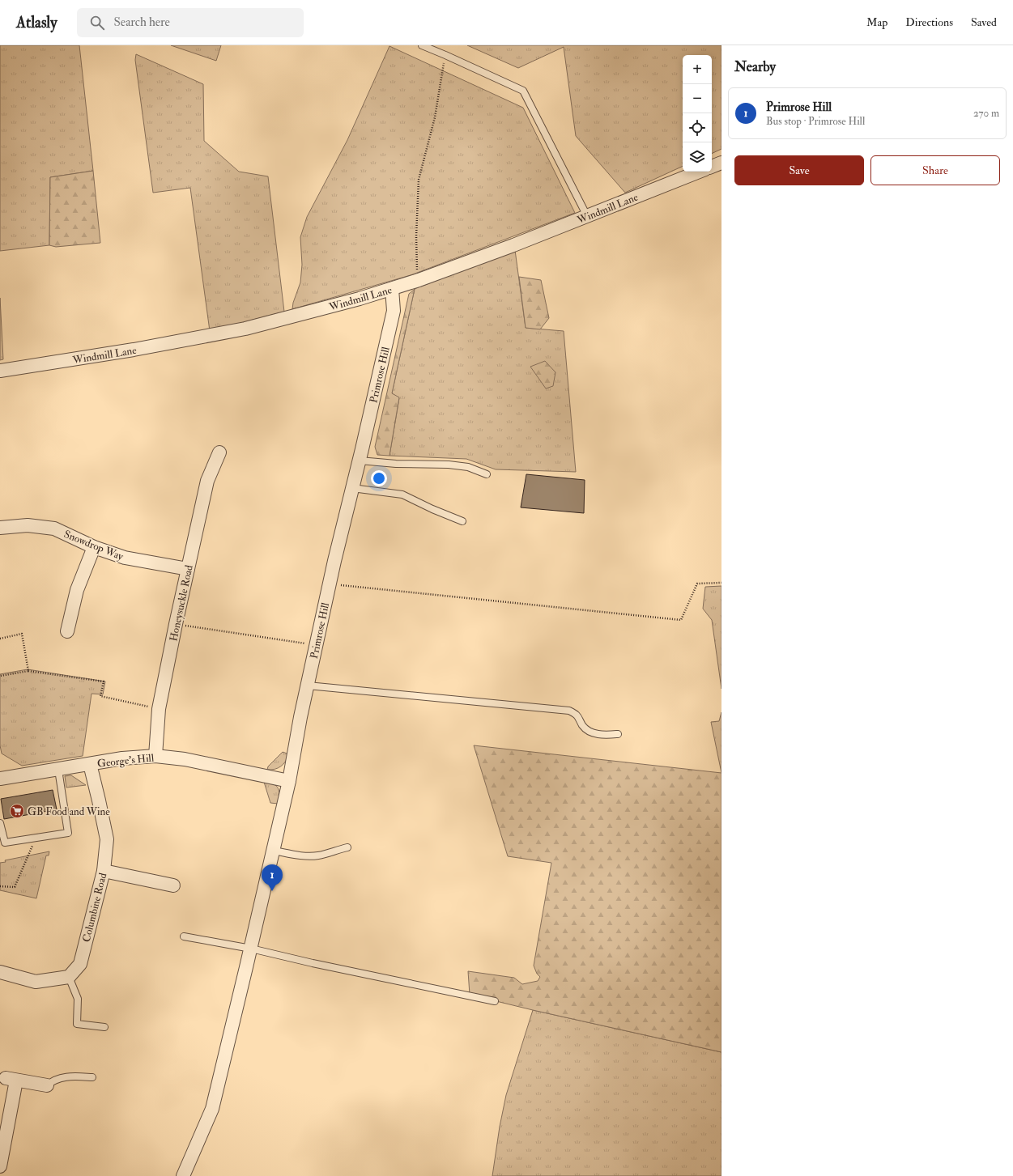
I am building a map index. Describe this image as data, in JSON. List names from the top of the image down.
{
  "streets": {
    "street": [
      "Windmill Lane",
      "Primrose Hill",
      "Snowdrop Way",
      "Honeysuckle Road",
      "George's Hill",
      "Columbine Road"
    ]
  },
  "crossings": [
    ["Windmill Lane", "Primrose Hill"],
    ["Primrose Hill", "George's Hill"],
    ["Snowdrop Way", "Honeysuckle Road"],
    ["Honeysuckle Road", "George's Hill"],
    ["George's Hill", "Columbine Road"]
  ],
  "places": {
    "supermarket": ["GB Food and Wine"]
  },
  "page": {
    "header": "Atlasly",
    "search": "Search here",
    "nav": ["Map", "Directions", "Saved"],
    "heading": "Nearby",
    "map_buttons": ["+", "−"],
    "list": [
      {
        "mark": "1",
        "name": "Primrose Hill",
        "note": "Bus stop · Primrose Hill",
        "value": "270 m"
      }
    ],
    "buttons": ["Save", "Share"],
    "pins": "1"
  }
}
